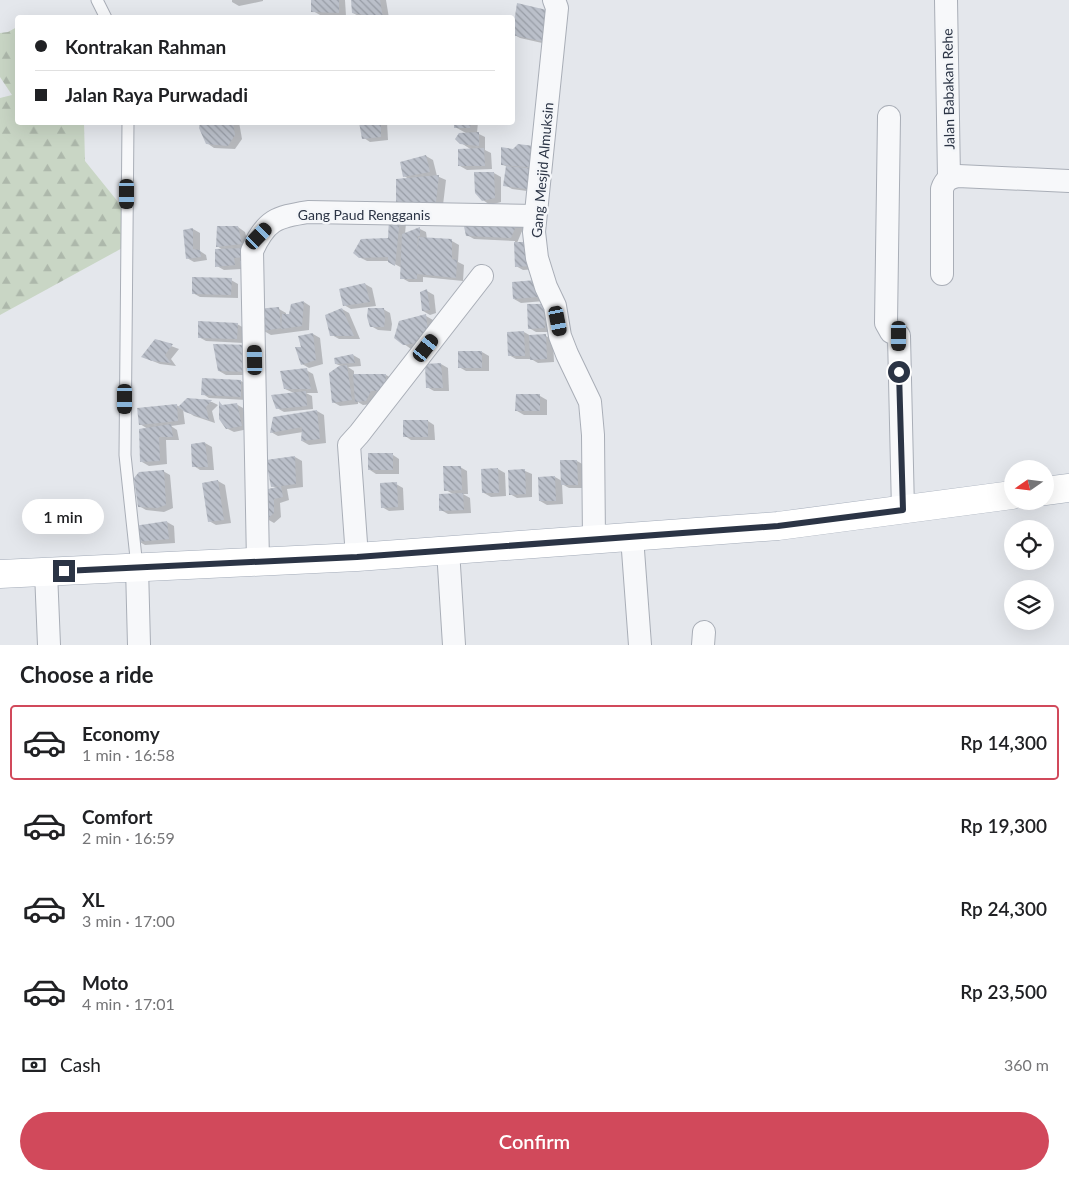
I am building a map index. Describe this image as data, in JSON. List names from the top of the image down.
{
  "streets": {
    "street": ["Jalan Babakan Rehe", "Gang Mesjid Almuksin", "Gang Paud Rengganis"]
  },
  "crossings": [
    ["Gang Mesjid Almuksin", "Gang Paud Rengganis"]
  ],
  "north": "left",
  "page": {
    "banner": ["Kontrakan Rahman", "Jalan Raya Purwadadi"],
    "bubble": "1 min",
    "heading": "Choose a ride",
    "list": [
      {
        "name": "Economy",
        "note": "1 min · 16:58",
        "value": "Rp 14,300"
      },
      {
        "name": "Comfort",
        "note": "2 min · 16:59",
        "value": "Rp 19,300"
      },
      {
        "name": "XL",
        "note": "3 min · 17:00",
        "value": "Rp 24,300"
      },
      {
        "name": "Moto",
        "note": "4 min · 17:01",
        "value": "Rp 23,500"
      }
    ],
    "pay": ["Cash", "360 m"],
    "buttons": "Confirm"
  }
}
